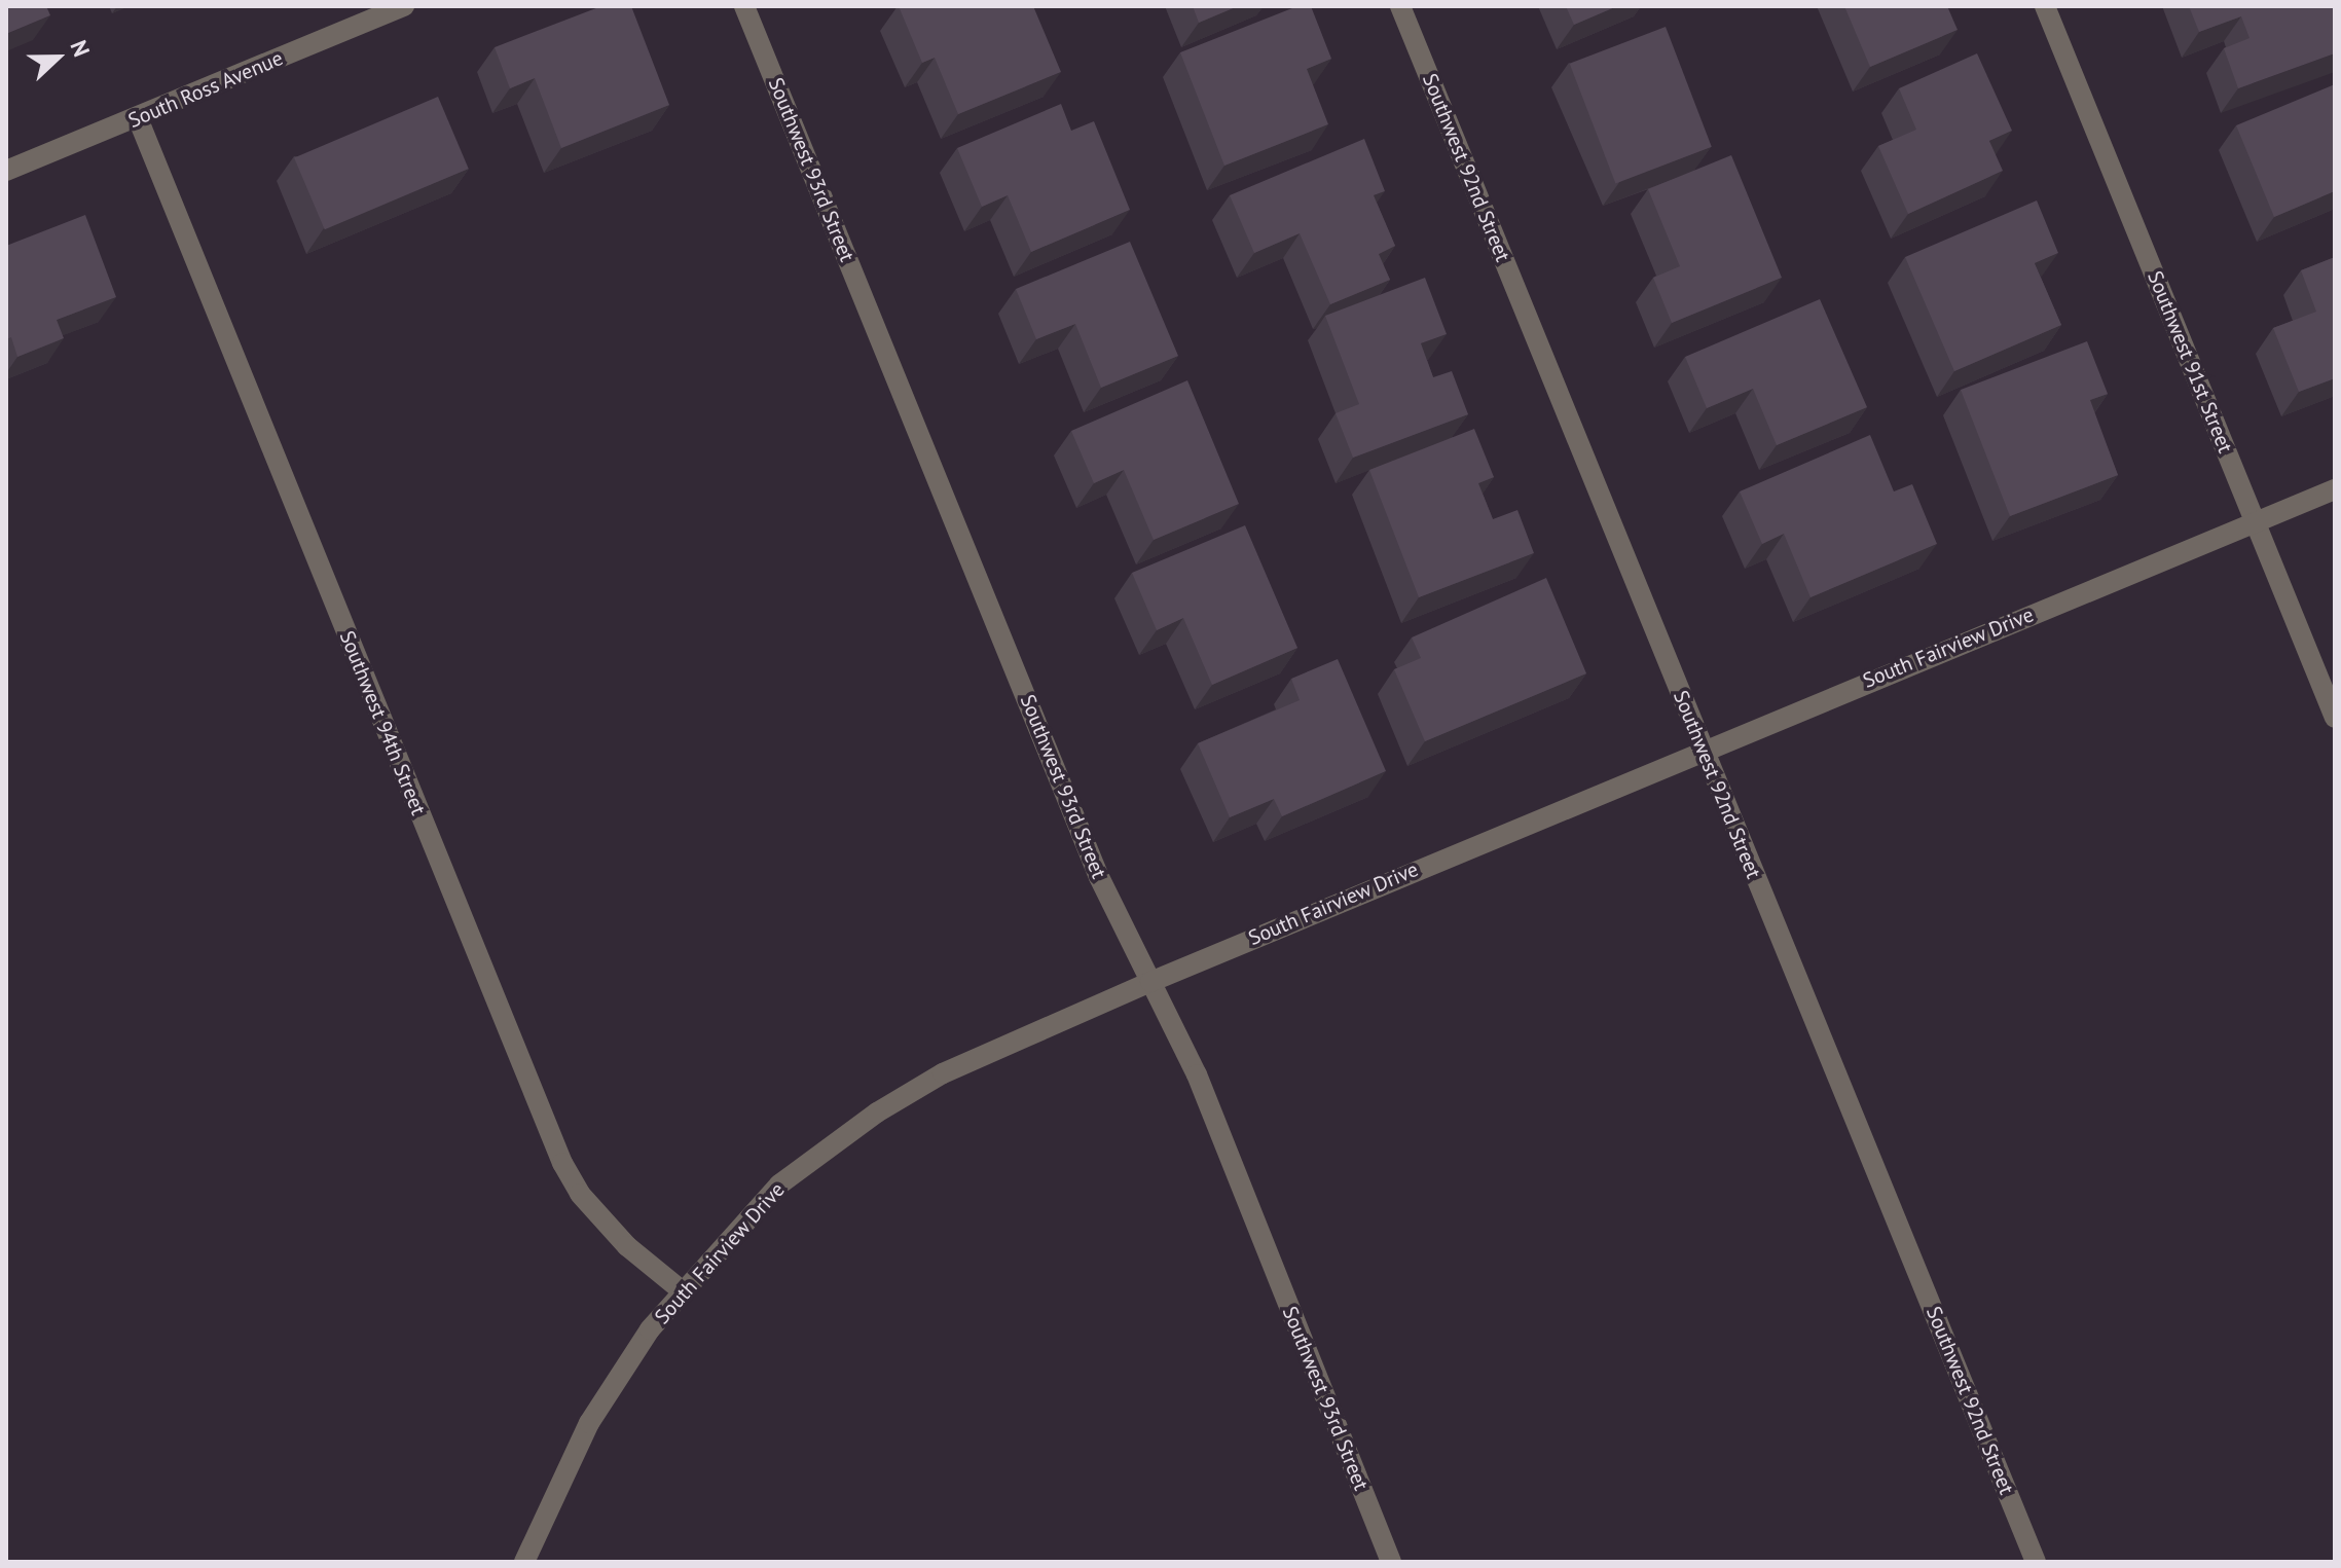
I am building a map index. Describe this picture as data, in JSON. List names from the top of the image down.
{
  "streets": {
    "street": [
      "South Ross Avenue",
      "Southwest 92nd Street",
      "Southwest 93rd Street",
      "Southwest 91st Street",
      "South Fairview Drive",
      "Southwest 94th Street"
    ]
  },
  "crossings": [
    ["South Ross Avenue", "Southwest 94th Street"],
    ["Southwest 92nd Street", "South Fairview Drive"],
    ["Southwest 93rd Street", "South Fairview Drive"],
    ["Southwest 91st Street", "South Fairview Drive"],
    ["South Fairview Drive", "Southwest 94th Street"]
  ],
  "north": "right"
}
